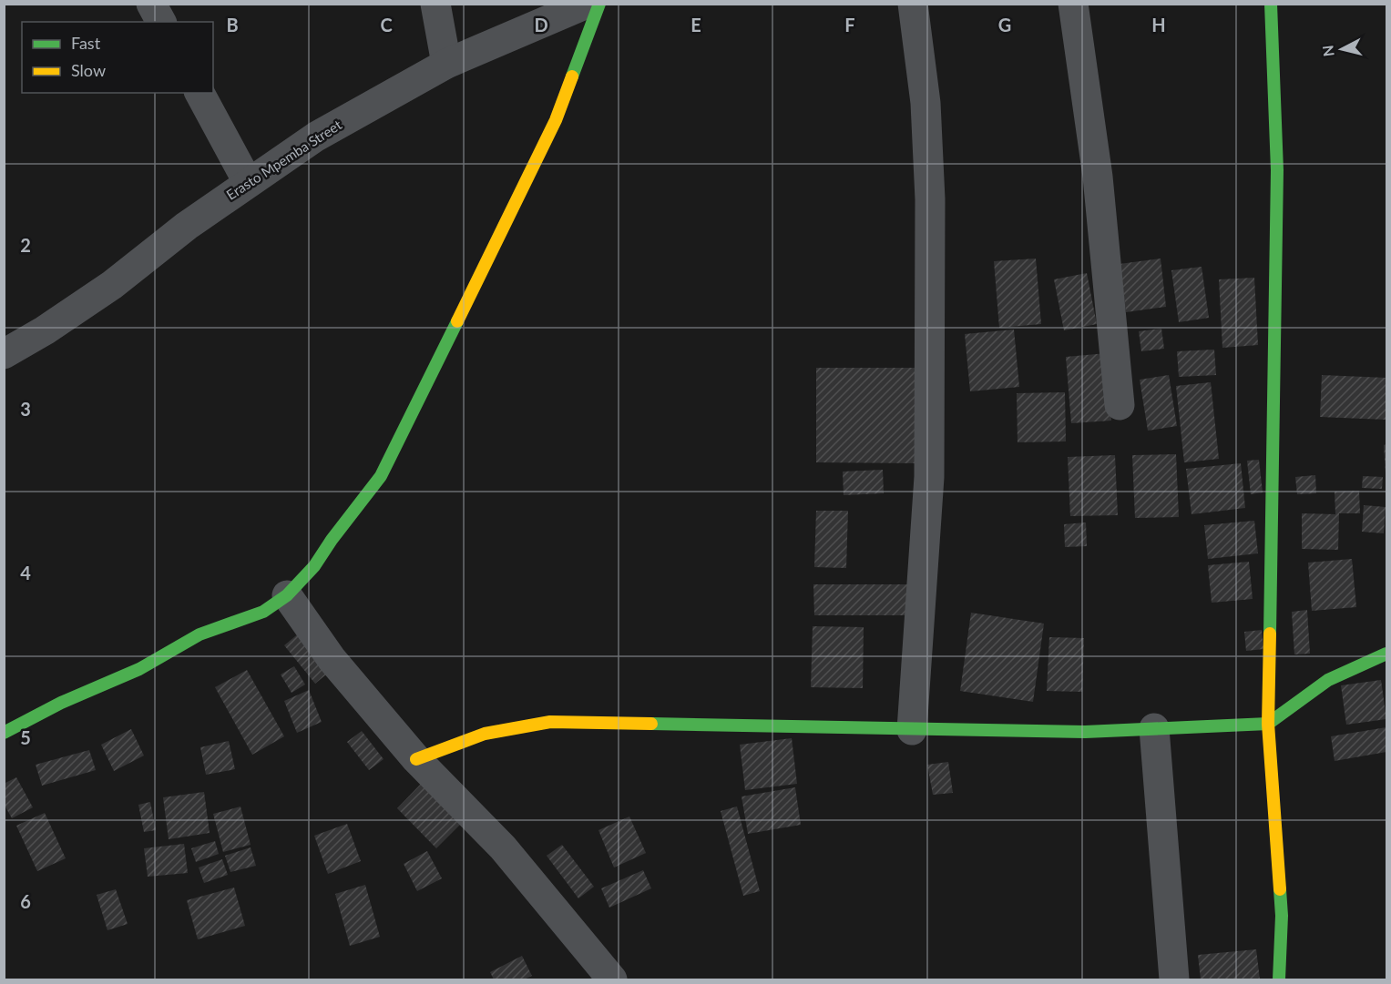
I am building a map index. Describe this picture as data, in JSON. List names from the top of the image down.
{
  "streets": {
    "street": ["Erasto Mpemba Street"]
  },
  "legend": ["Fast", "Slow"],
  "north": "left",
  "grid": {
    "columns": [
      "B",
      "C",
      "D",
      "E",
      "F",
      "G",
      "H"
    ],
    "rows": [
      "2",
      "3",
      "4",
      "5",
      "6"
    ]
  }
}
